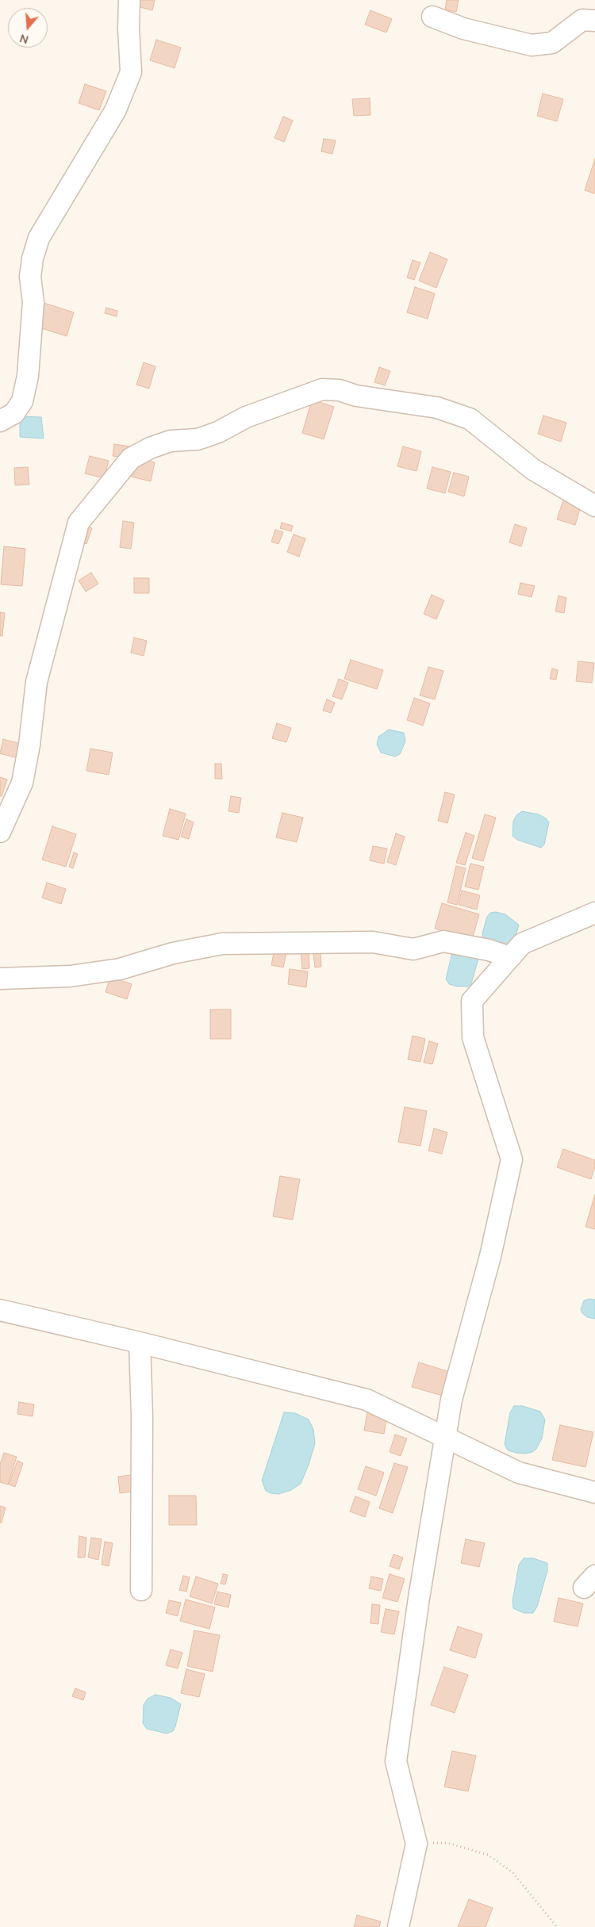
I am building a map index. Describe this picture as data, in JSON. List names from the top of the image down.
{
  "north": "bottom"
}
